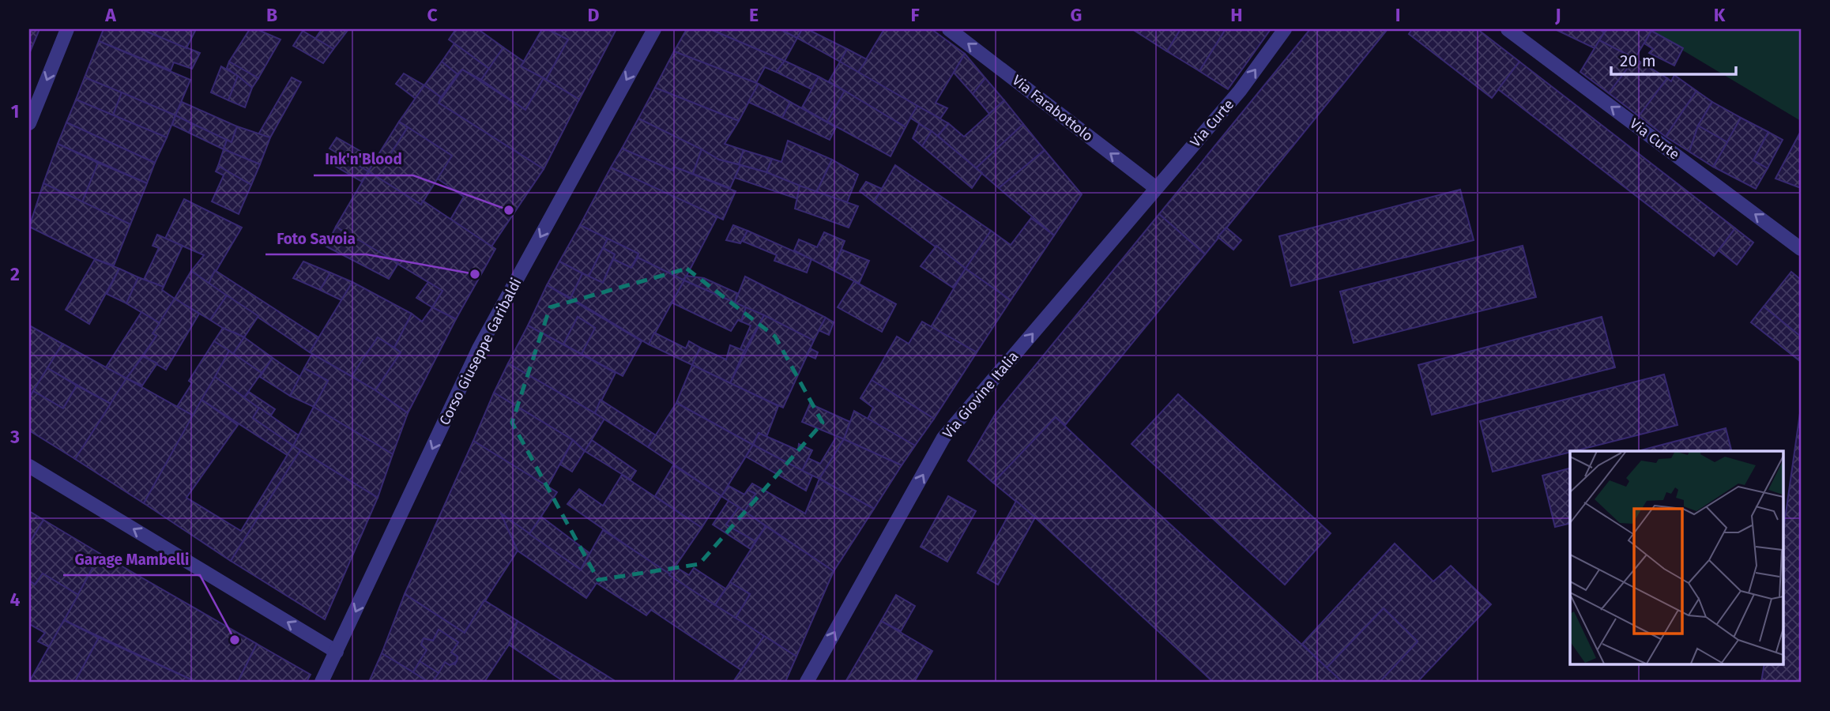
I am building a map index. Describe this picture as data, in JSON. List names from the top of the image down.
{
  "streets": {
    "street": [
      "Via Farabottolo",
      "Via Curte",
      "Corso Giuseppe Garibaldi",
      "Via Giovine Italia"
    ]
  },
  "crossings": [
    ["Via Farabottolo", "Via Curte"],
    ["Via Farabottolo", "Via Giovine Italia"],
    ["Via Curte", "Via Giovine Italia"]
  ],
  "one_way": ["Via Farabottolo", "Corso Giuseppe Garibaldi", "Via Giovine Italia"],
  "places": ["Ink'n'Blood", "Foto Savoia", "Garage Mambelli"],
  "scale_bar": "20 m",
  "grid": {
    "columns": [
      "A",
      "B",
      "C",
      "D",
      "E",
      "F",
      "G",
      "H",
      "I",
      "J",
      "K"
    ],
    "rows": [
      "1",
      "2",
      "3",
      "4"
    ]
  }
}
